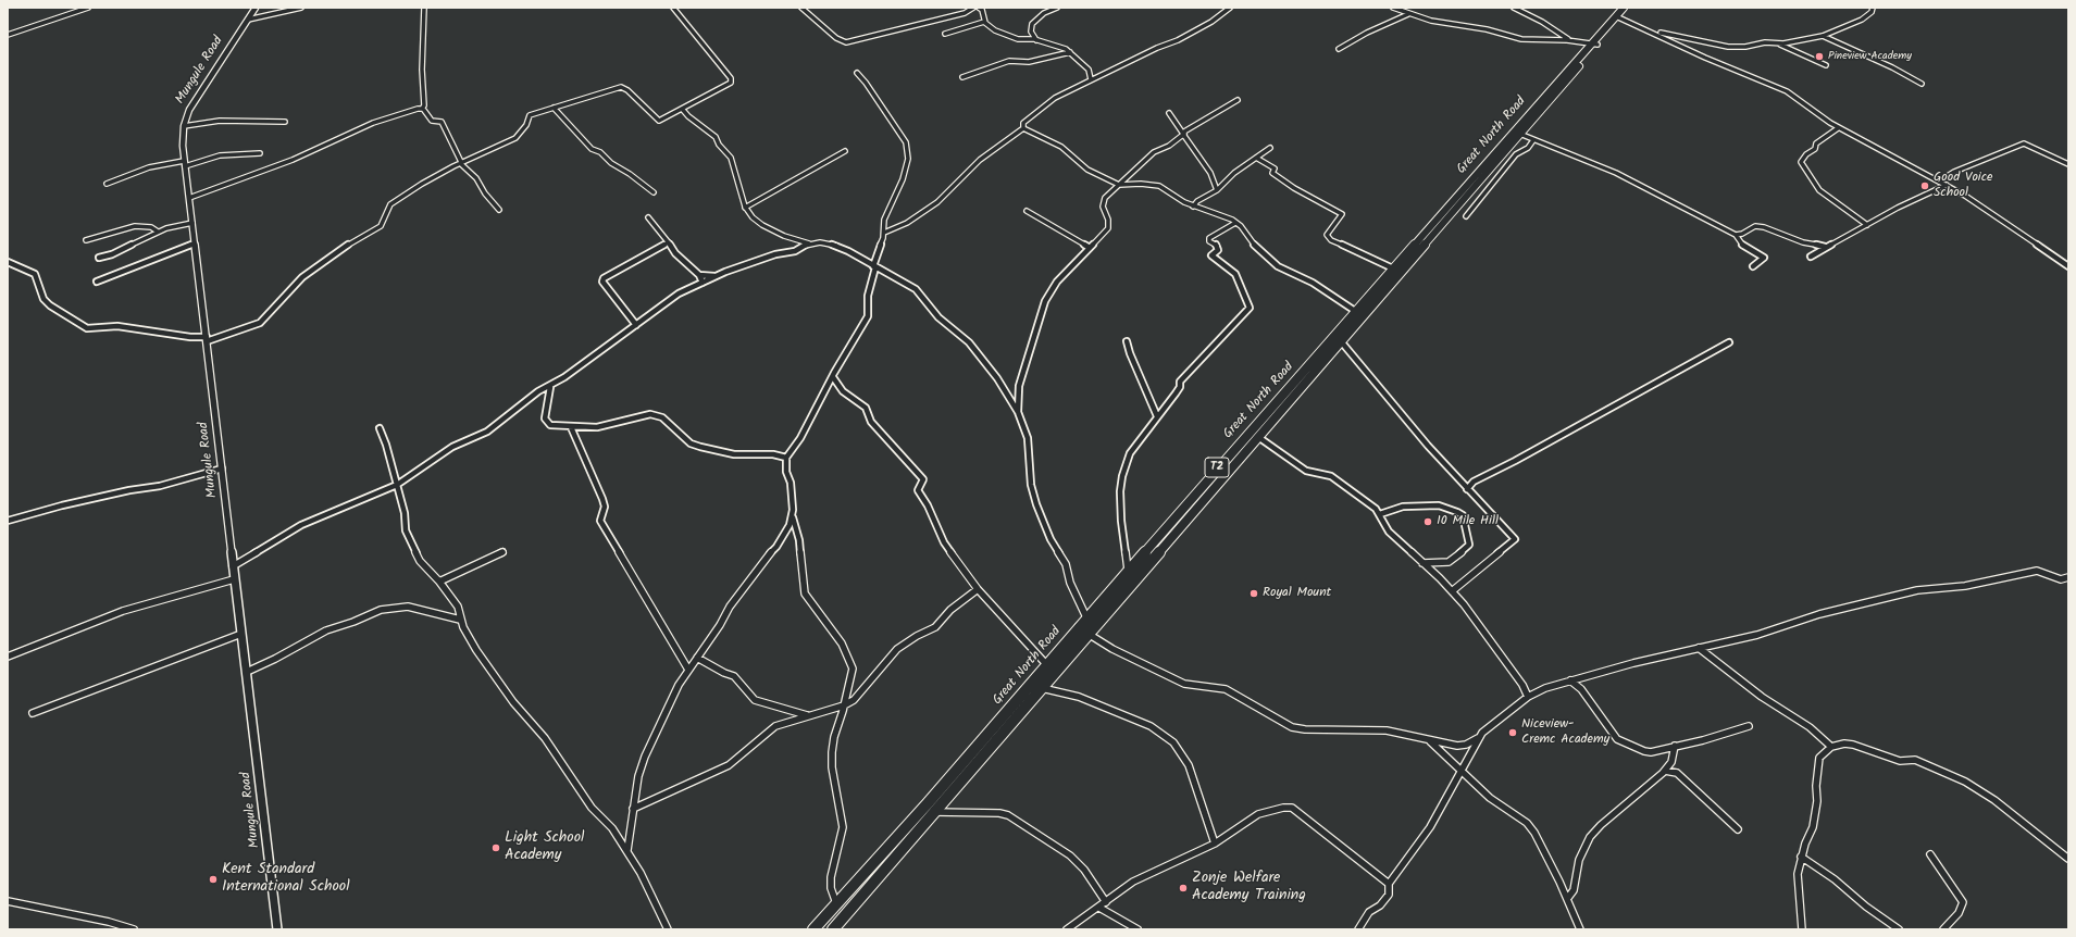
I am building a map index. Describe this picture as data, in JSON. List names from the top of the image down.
{
  "streets": {
    "highway": ["Great North Road", "T2"],
    "street": ["Mungule Road"]
  },
  "places": [
    "Pineview Academy",
    "Good Voice School",
    "10 Mile Hill",
    "Royal Mount",
    "Niceview- Cremc Academy",
    "Light School Academy",
    "Kent Standard International School",
    "Zonje Welfare Academy Training"
  ]
}
